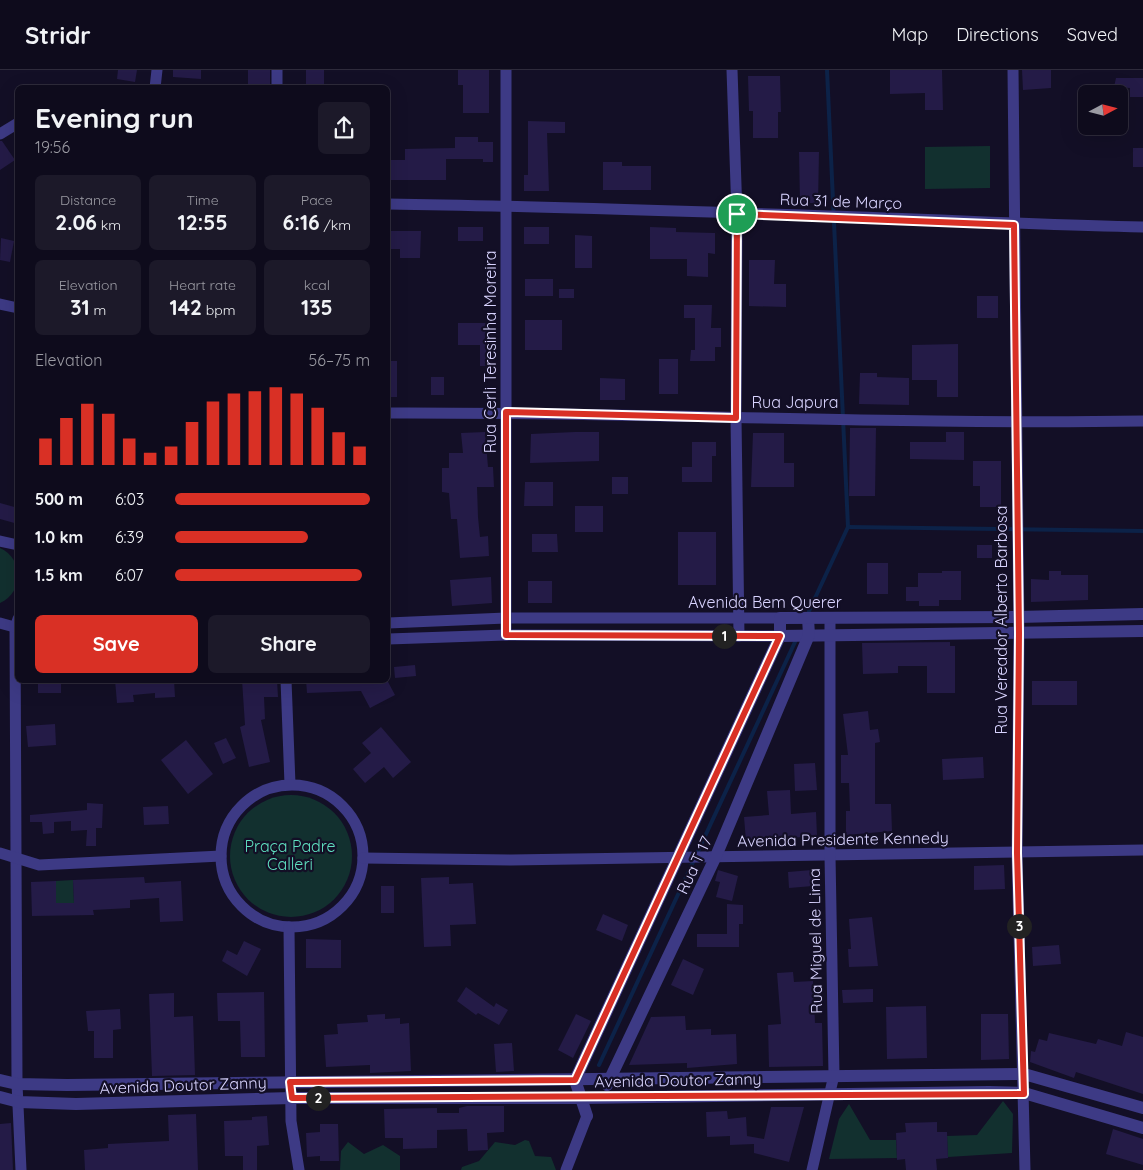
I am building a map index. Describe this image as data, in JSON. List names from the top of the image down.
{
  "streets": {
    "street": [
      "Rua 31 de Março",
      "Rua Cerli Teresinha Moreira",
      "Rua Japura",
      "Avenida Bem Querer",
      "Rua Vereador Alberto Barbosa",
      "Avenida Presidente Kennedy",
      "Rua T 17",
      "Rua Miguel de Lima",
      "Avenida Doutor Zanny"
    ]
  },
  "crossings": [
    ["Rua 31 de Março", "Rua Cerli Teresinha Moreira"],
    ["Rua 31 de Março", "Rua Vereador Alberto Barbosa"],
    ["Rua Cerli Teresinha Moreira", "Rua Japura"],
    ["Rua Cerli Teresinha Moreira", "Avenida Bem Querer"],
    ["Rua Japura", "Rua Vereador Alberto Barbosa"],
    ["Avenida Bem Querer", "Rua Vereador Alberto Barbosa"],
    ["Avenida Bem Querer", "Rua T 17"],
    ["Avenida Bem Querer", "Rua Miguel de Lima"],
    ["Rua Vereador Alberto Barbosa", "Avenida Presidente Kennedy"],
    ["Rua Vereador Alberto Barbosa", "Avenida Doutor Zanny"],
    ["Avenida Presidente Kennedy", "Rua T 17"],
    ["Avenida Presidente Kennedy", "Rua Miguel de Lima"],
    ["Rua T 17", "Avenida Doutor Zanny"],
    ["Rua Miguel de Lima", "Avenida Doutor Zanny"]
  ],
  "parks": ["Praça Padre Calleri"],
  "north": "right",
  "page": {
    "header": "Stridr",
    "nav": ["Map", "Directions", "Saved"],
    "heading": ["Evening run", "19:56"],
    "stats": [
      ["Distance", "2.06 km"],
      ["Time", "12:55"],
      ["Pace", "6:16 /km"],
      ["Elevation", "31 m"],
      ["Heart rate", "142 bpm"],
      ["kcal", "135"]
    ],
    "chart": ["Elevation", "56–75 m"],
    "list": [
      {
        "name": "500 m",
        "note": "6:03"
      },
      {
        "name": "1.0 km",
        "note": "6:39"
      },
      {
        "name": "1.5 km",
        "note": "6:07"
      }
    ],
    "buttons": ["Save", "Share"],
    "pins": ["1", "3", "2"]
  }
}
